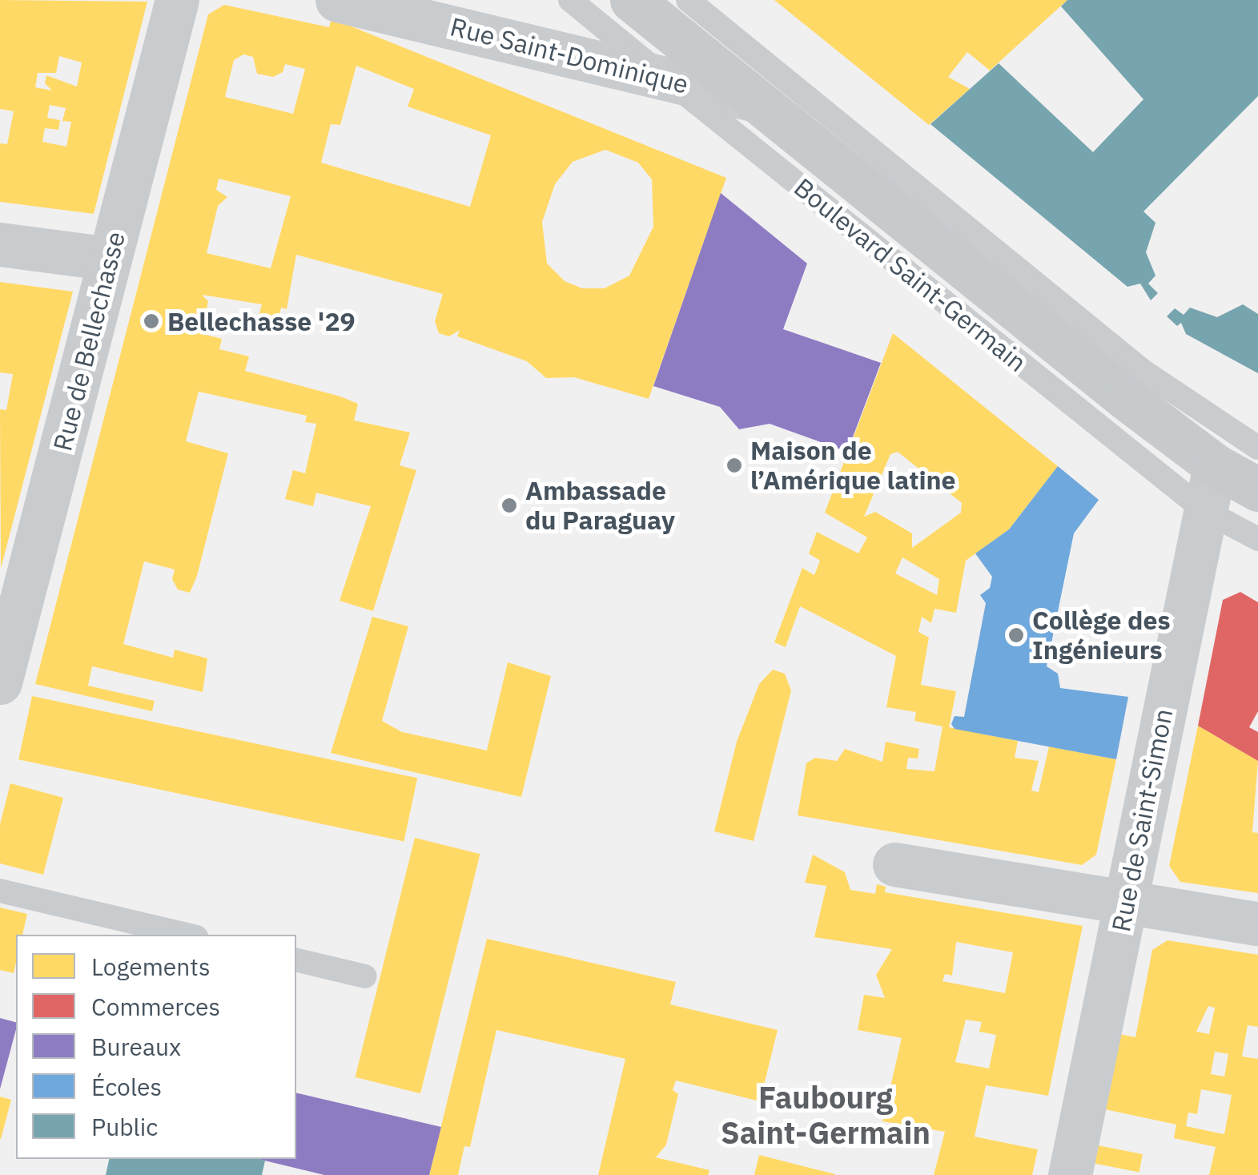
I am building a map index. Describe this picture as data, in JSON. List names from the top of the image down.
{
  "streets": {
    "main road": ["Boulevard Saint-Germain"],
    "street": ["Rue Saint-Dominique", "Rue de Bellechasse", "Rue de Saint-Simon"]
  },
  "crossings": [
    ["Rue Saint-Dominique", "Boulevard Saint-Germain"],
    ["Boulevard Saint-Germain", "Rue de Saint-Simon"]
  ],
  "districts": ["Faubourg Saint-Germain"],
  "places": [
    "Bellechasse '29",
    "Maison de l’Amérique latine",
    "Ambassade du Paraguay",
    "Collège des Ingénieurs"
  ],
  "legend": [
    "Logements",
    "Commerces",
    "Bureaux",
    "Écoles",
    "Public"
  ]
}
